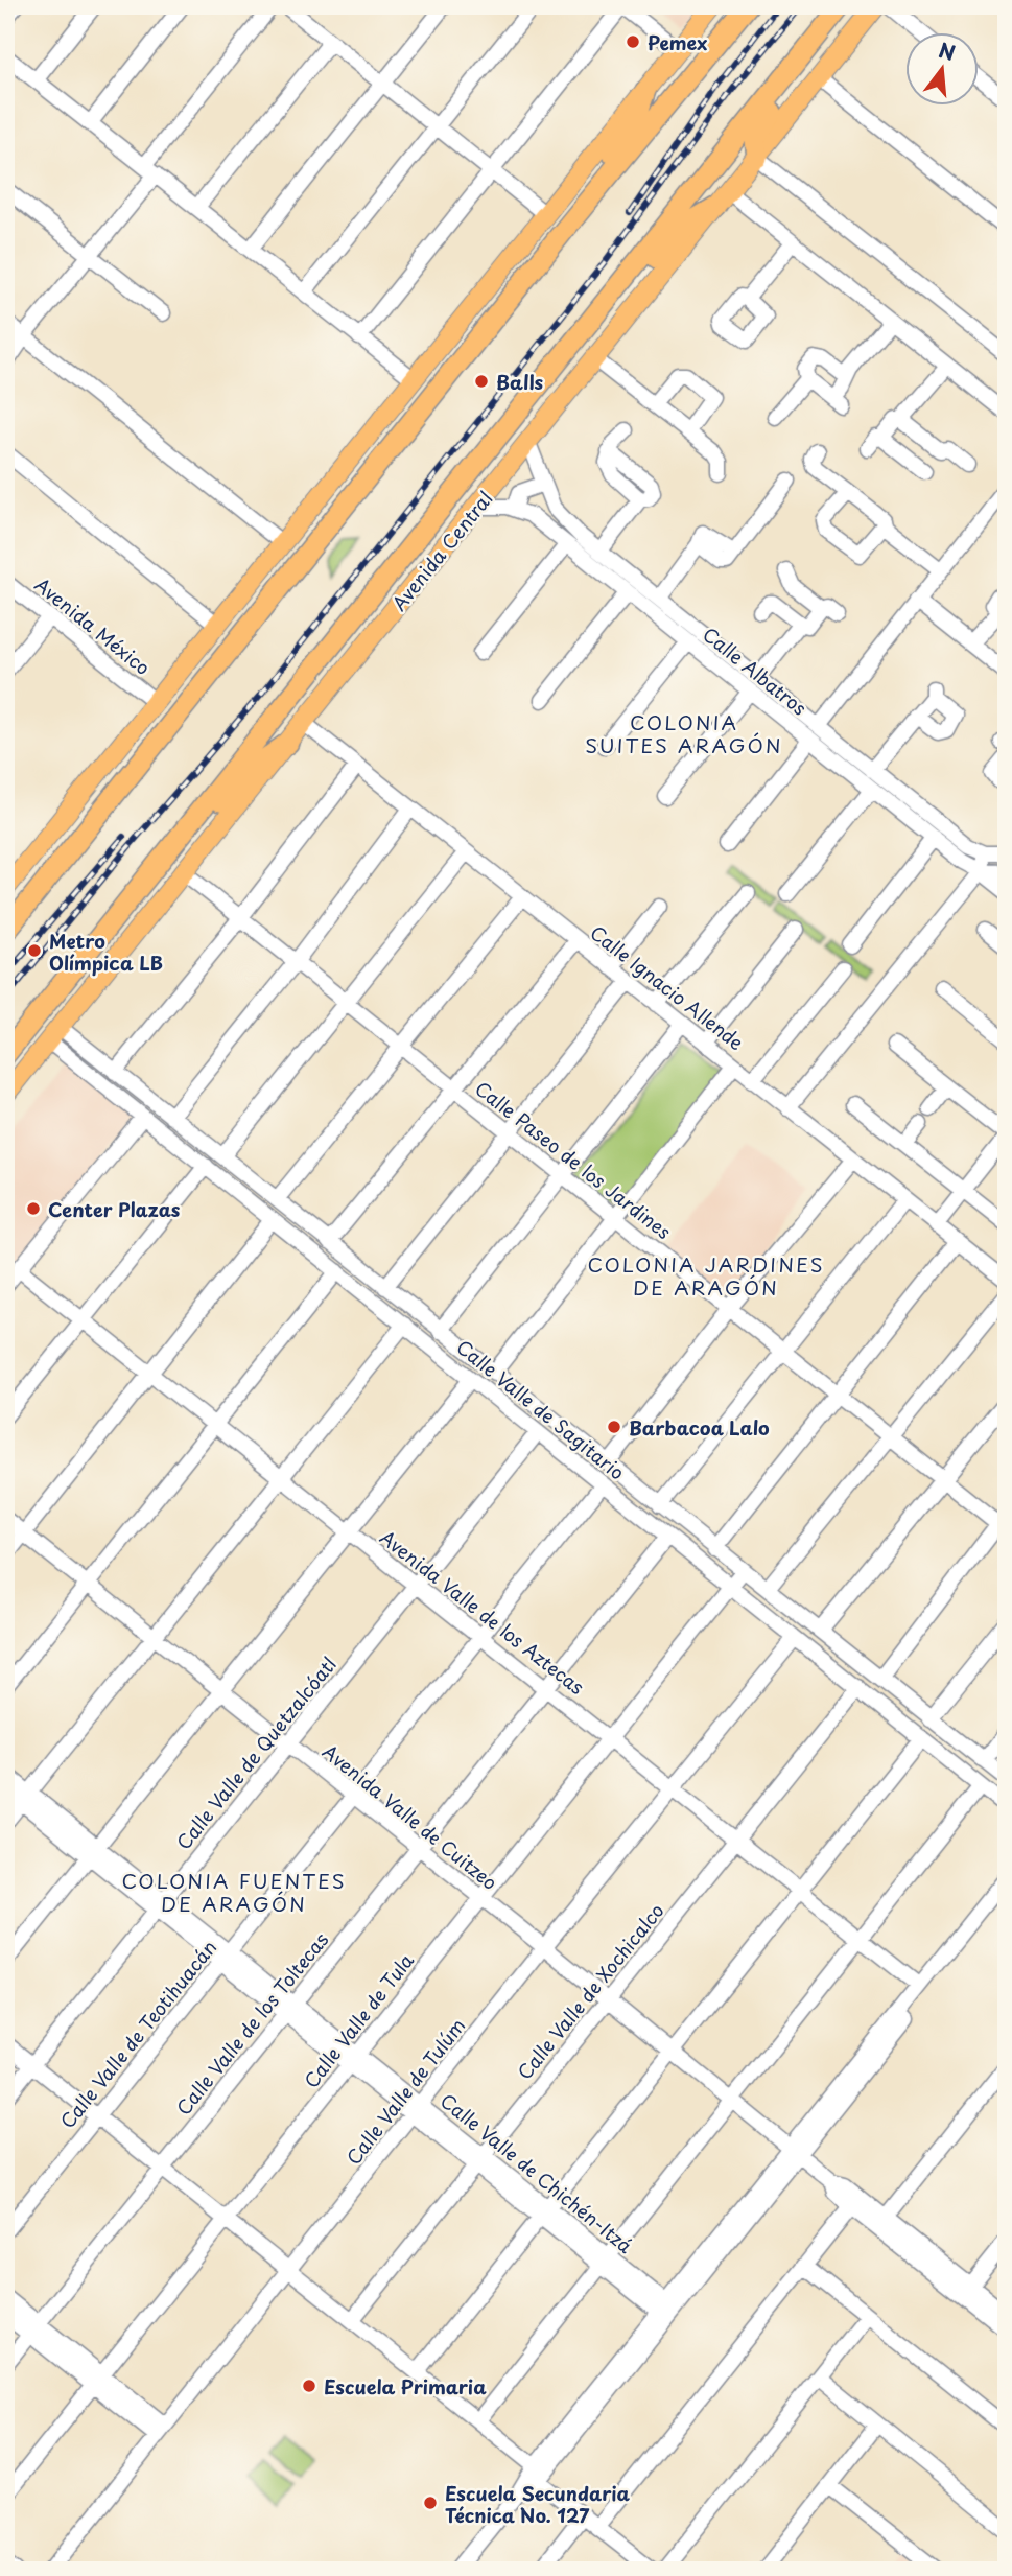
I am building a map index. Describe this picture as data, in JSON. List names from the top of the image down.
{
  "streets": {
    "highway": ["Avenida Central"],
    "street": [
      "Avenida México",
      "Calle Albatros",
      "Calle Ignacio Allende",
      "Calle Paseo de los Jardines",
      "Calle Valle de Sagitario",
      "Avenida Valle de los Aztecas",
      "Calle Valle de Quetzalcóatl",
      "Avenida Valle de Cuitzeo",
      "Calle Valle de Xochicalco",
      "Calle Valle de Tula",
      "Calle Valle de los Toltecas",
      "Calle Valle de Teotihuacán",
      "Calle Valle de Tulúm",
      "Calle Valle de Chichén-Itzá"
    ]
  },
  "crossings": [
    ["Avenida Central", "Calle Albatros"],
    ["Avenida Central", "Calle Ignacio Allende"],
    ["Avenida Central", "Calle Paseo de los Jardines"],
    ["Avenida Central", "Calle Valle de Sagitario"],
    ["Calle Valle de Sagitario", "Calle Valle de Quetzalcóatl"],
    ["Calle Valle de Sagitario", "Calle Valle de Xochicalco"],
    ["Calle Valle de Sagitario", "Calle Valle de Tula"],
    ["Calle Valle de Sagitario", "Calle Valle de los Toltecas"],
    ["Calle Valle de Sagitario", "Calle Valle de Teotihuacán"],
    ["Calle Valle de Sagitario", "Calle Valle de Tulúm"],
    ["Avenida Valle de los Aztecas", "Calle Valle de Quetzalcóatl"],
    ["Avenida Valle de los Aztecas", "Calle Valle de Xochicalco"],
    ["Avenida Valle de los Aztecas", "Calle Valle de Tula"],
    ["Avenida Valle de los Aztecas", "Calle Valle de los Toltecas"],
    ["Avenida Valle de los Aztecas", "Calle Valle de Teotihuacán"],
    ["Avenida Valle de los Aztecas", "Calle Valle de Tulúm"],
    ["Calle Valle de Quetzalcóatl", "Avenida Valle de Cuitzeo"],
    ["Calle Valle de Quetzalcóatl", "Calle Valle de Chichén-Itzá"],
    ["Avenida Valle de Cuitzeo", "Calle Valle de Xochicalco"],
    ["Avenida Valle de Cuitzeo", "Calle Valle de Tula"],
    ["Avenida Valle de Cuitzeo", "Calle Valle de los Toltecas"],
    ["Avenida Valle de Cuitzeo", "Calle Valle de Teotihuacán"],
    ["Avenida Valle de Cuitzeo", "Calle Valle de Tulúm"],
    ["Calle Valle de Xochicalco", "Calle Valle de Chichén-Itzá"],
    ["Calle Valle de Tula", "Calle Valle de Chichén-Itzá"],
    ["Calle Valle de los Toltecas", "Calle Valle de Chichén-Itzá"],
    ["Calle Valle de Teotihuacán", "Calle Valle de Chichén-Itzá"],
    ["Calle Valle de Tulúm", "Calle Valle de Chichén-Itzá"]
  ],
  "districts": ["COLONIA SUITES ARAGÓN", "COLONIA JARDINES DE ARAGÓN", "COLONIA FUENTES DE ARAGÓN"],
  "places": [
    "Pemex",
    "Balls",
    "Metro Olímpica LB",
    "Center Plazas",
    "Barbacoa Lalo",
    "Escuela Primaria",
    "Escuela Secundaria Técnica No. 127"
  ],
  "north": "top"
}
